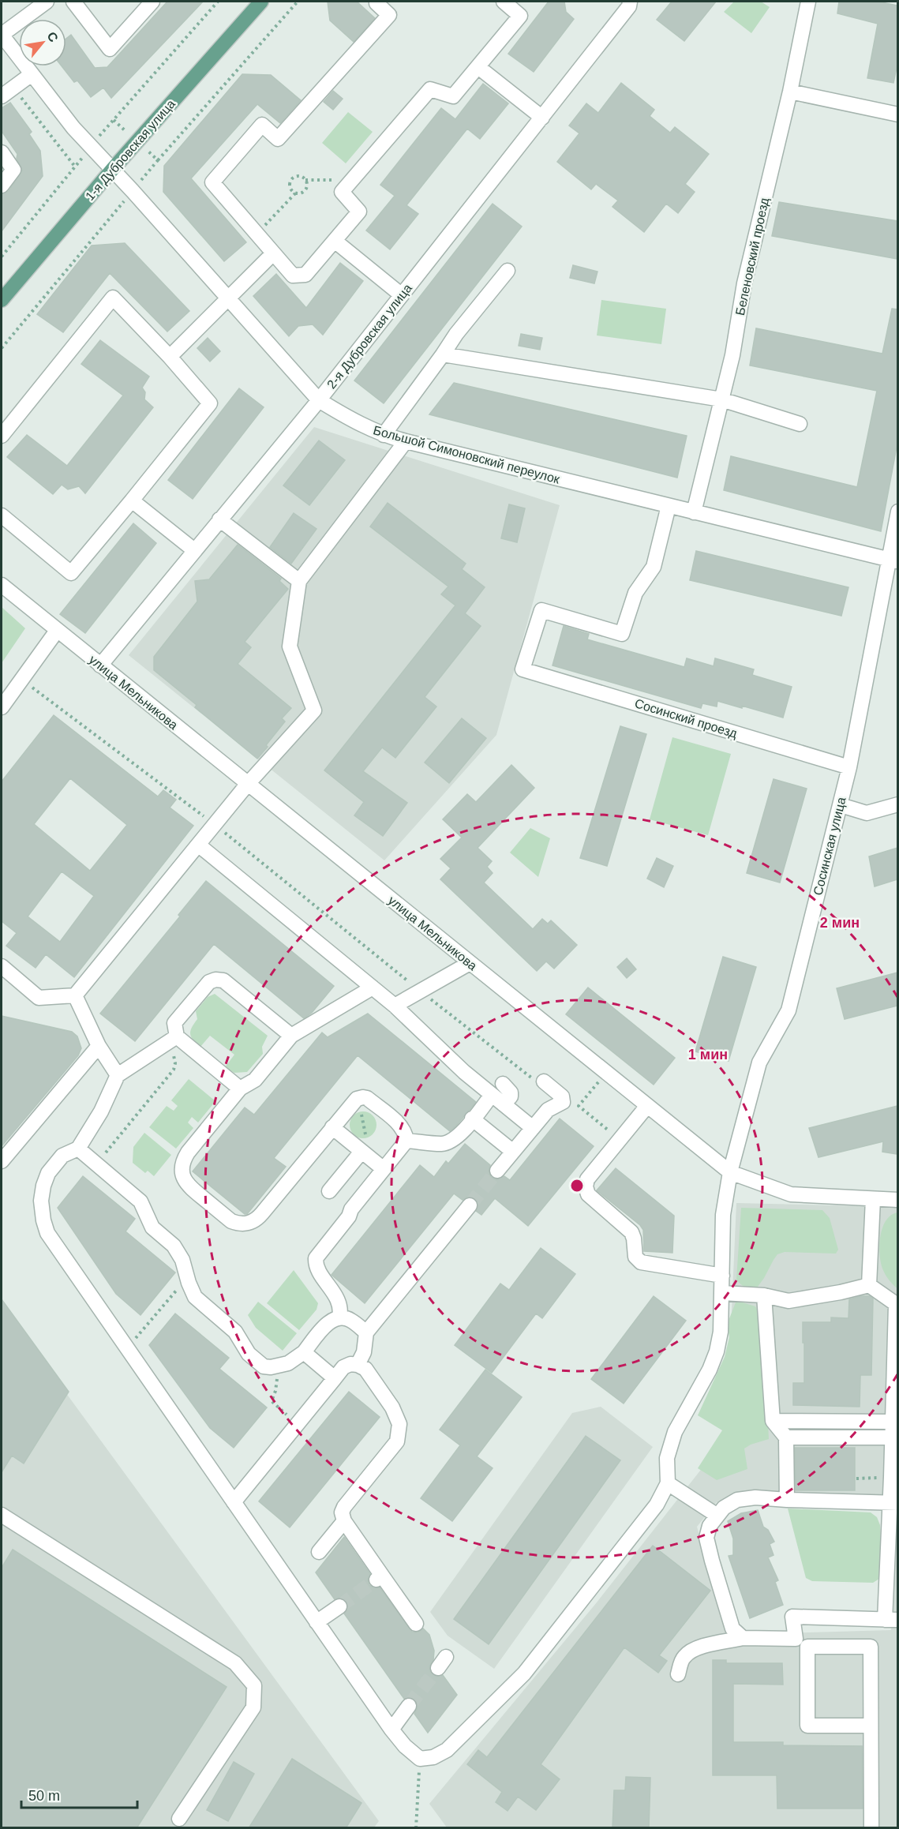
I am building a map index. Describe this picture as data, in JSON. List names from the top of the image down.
{
  "streets": {
    "main road": ["1-я Дубровская улица"],
    "street": [
      "Беленовский проезд",
      "2-я Дубровская улица",
      "Большой Симоновский переулок",
      "улица Мельникова",
      "Сосинский проезд",
      "Сосинская улица"
    ]
  },
  "crossings": [
    ["1-я Дубровская улица", "Большой Симоновский переулок"],
    ["Беленовский проезд", "Большой Симоновский переулок"],
    ["2-я Дубровская улица", "Большой Симоновский переулок"],
    ["2-я Дубровская улица", "улица Мельникова"],
    ["Большой Симоновский переулок", "Сосинский проезд"],
    ["Большой Симоновский переулок", "Сосинская улица"],
    ["улица Мельникова", "Сосинская улица"],
    ["Сосинский проезд", "Сосинская улица"]
  ],
  "scale_bar": "50 m",
  "north": "top right",
  "rings": ["2 мин", "1 мин"]
}
